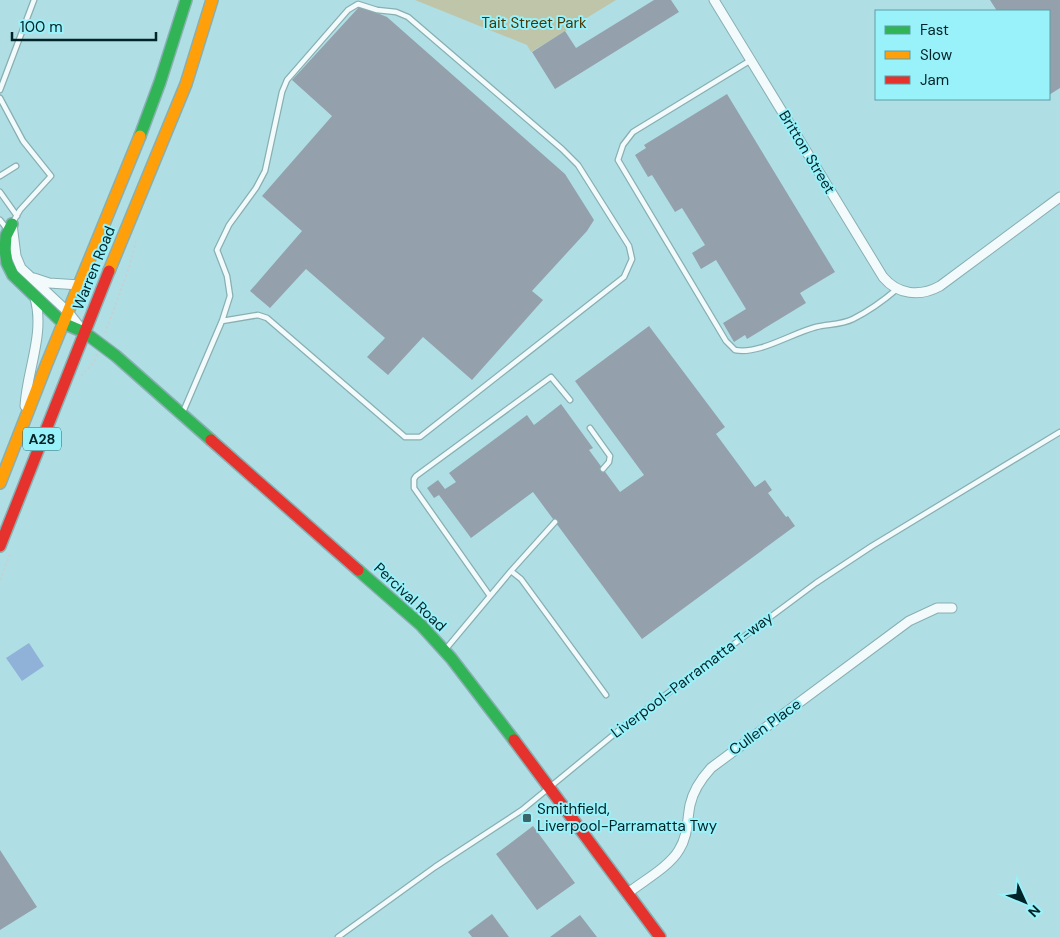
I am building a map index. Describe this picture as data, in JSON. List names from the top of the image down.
{
  "streets": {
    "main road": ["Warren Road", "A28", "Percival Road"],
    "street": ["Britton Street", "Cullen Place"],
    "lane": ["Liverpool–Parramatta T-way"]
  },
  "crossings": [
    ["Warren Road", "Percival Road"],
    ["Percival Road", "Liverpool–Parramatta T-way"],
    ["Percival Road", "Cullen Place"]
  ],
  "parks": ["Tait Street Park"],
  "places": {
    "transit": ["Smithfield, Liverpool-Parramatta Twy"]
  },
  "legend": ["Fast", "Slow", "Jam"],
  "scale_bar": "100 m",
  "north": "bottom right"
}
